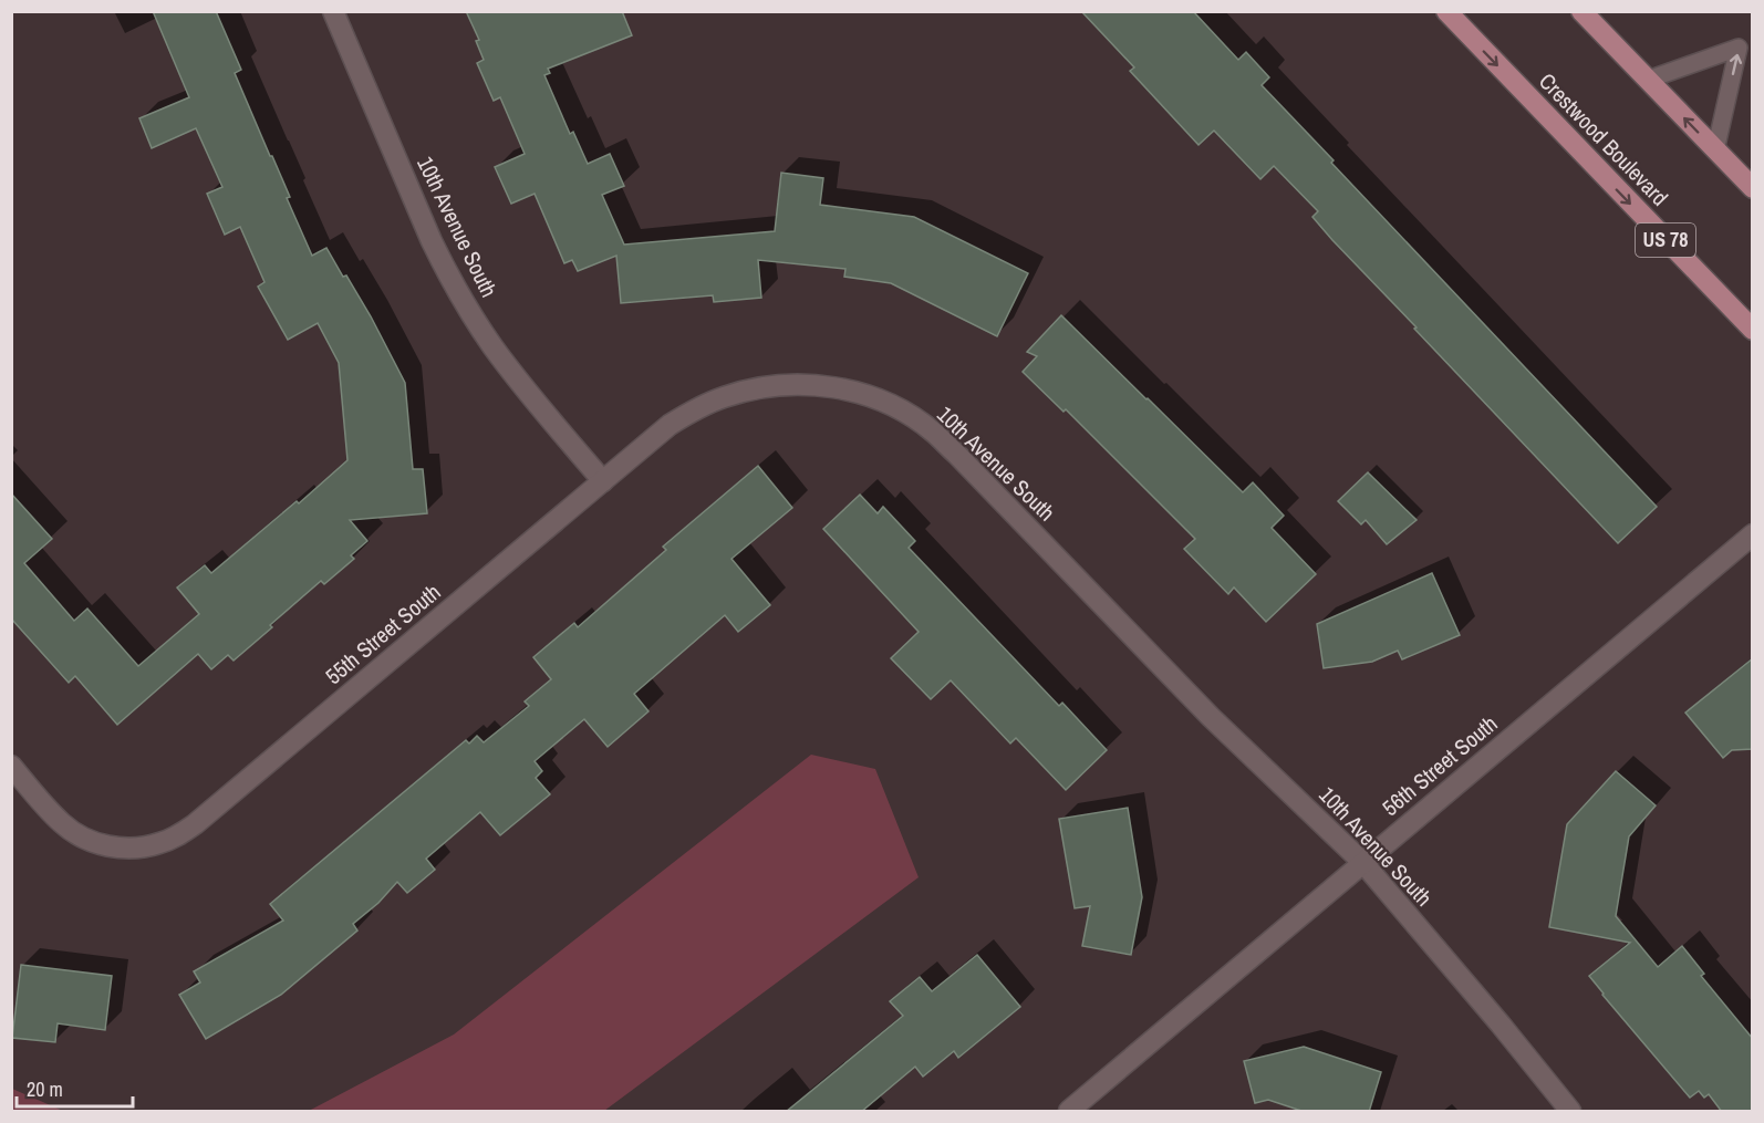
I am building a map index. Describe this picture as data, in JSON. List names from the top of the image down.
{
  "streets": {
    "main road": ["Crestwood Boulevard", "US 78"],
    "street": ["10th Avenue South", "55th Street South", "56th Street South"]
  },
  "crossings": [
    ["10th Avenue South", "55th Street South"],
    ["10th Avenue South", "56th Street South"]
  ],
  "scale_bar": "20 m"
}
